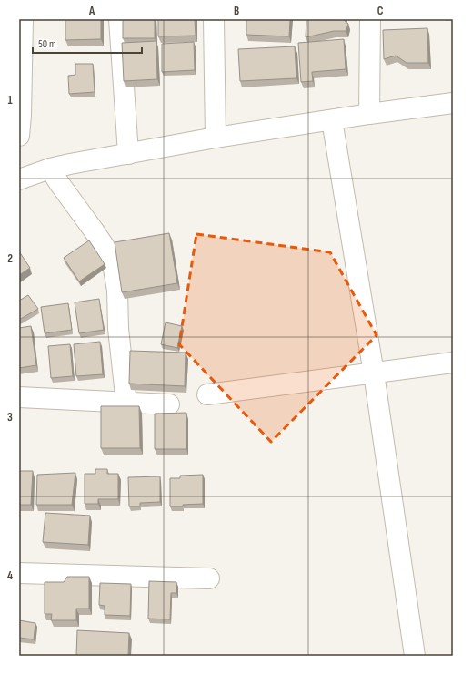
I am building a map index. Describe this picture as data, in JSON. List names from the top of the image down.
{
  "scale_bar": "50 m",
  "grid": {
    "columns": ["A", "B", "C"],
    "rows": [
      "1",
      "2",
      "3",
      "4"
    ]
  }
}
